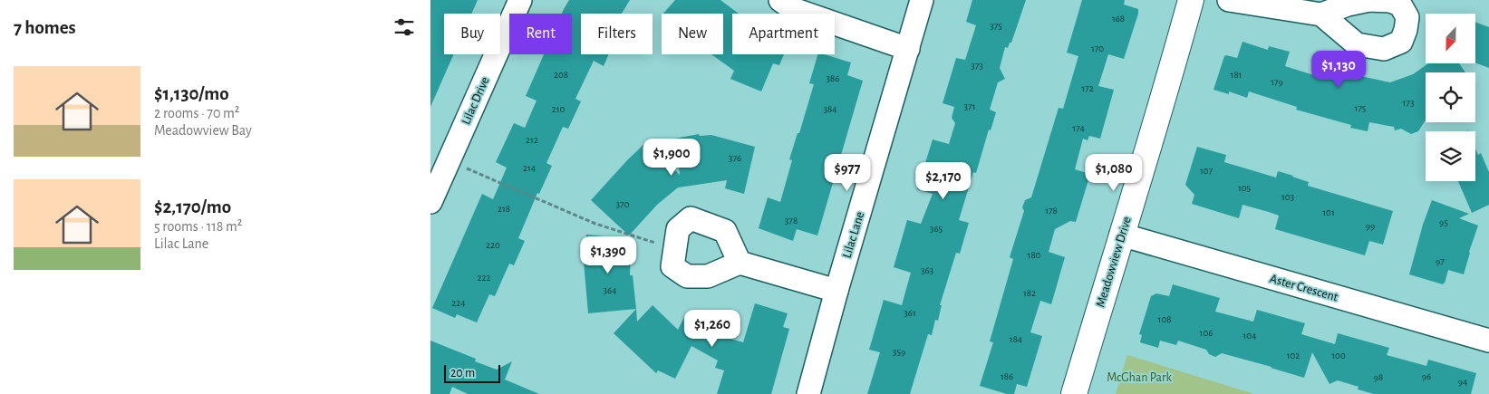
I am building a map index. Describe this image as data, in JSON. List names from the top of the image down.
{
  "streets": {
    "street": [
      "Lilac Drive",
      "Lilac Lane",
      "Meadowview Drive",
      "Aster Crescent"
    ]
  },
  "crossings": [
    ["Meadowview Drive", "Aster Crescent"]
  ],
  "parks": ["McGhan Park"],
  "house_numbers": [
    "168",
    "375",
    "170",
    "373",
    "208",
    "181",
    "386",
    "179",
    "172",
    "173",
    "371",
    "175",
    "210",
    "384",
    "174",
    "212",
    "376",
    "214",
    "107",
    "105",
    "103",
    "370",
    "218",
    "178",
    "101",
    "378",
    "95",
    "99",
    "365",
    "220",
    "180",
    "97",
    "363",
    "222",
    "364",
    "182",
    "224",
    "361",
    "108",
    "106",
    "104",
    "184",
    "359",
    "102",
    "100",
    "186",
    "96",
    "98",
    "94"
  ],
  "scale_bar": "20 m",
  "north": "bottom",
  "page": {
    "heading": "7 homes",
    "chip": [
      "Buy",
      "Rent",
      "Filters",
      "New",
      "Apartment"
    ],
    "price": [
      "$1,130",
      "$1,900",
      "$977",
      "$1,080",
      "$2,170",
      "$1,390",
      "$1,260"
    ],
    "list": [
      {
        "name": "$1,130/mo",
        "note": "2 rooms · 70 m² · Meadowview Bay"
      },
      {
        "name": "$2,170/mo",
        "note": "5 rooms · 118 m² · Lilac Lane"
      }
    ],
    "scale": "20 m"
  }
}
